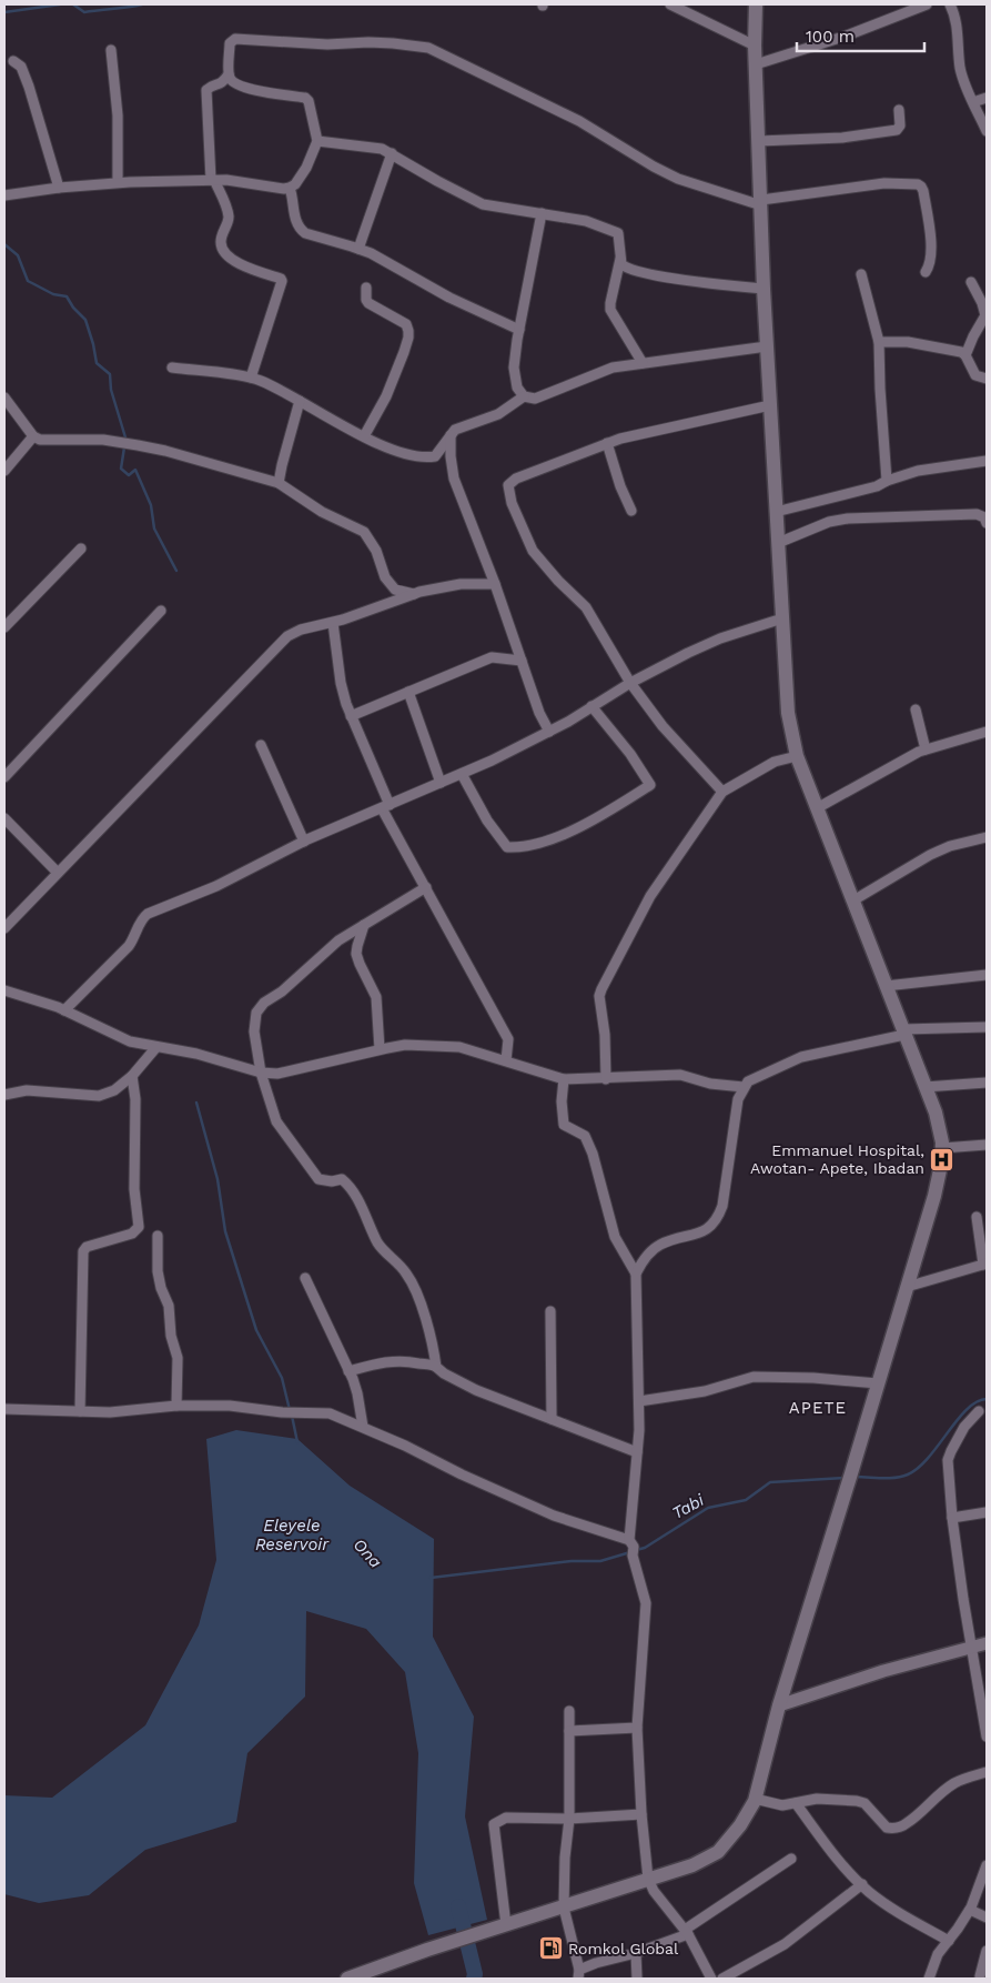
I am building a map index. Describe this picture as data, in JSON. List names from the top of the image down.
{
  "districts": ["APETE"],
  "water": ["Tabi", "Eleyele Reservoir", "Ona"],
  "places": {
    "hospital": ["Emmanuel Hospital, Awotan- Apete, Ibadan"],
    "fuel station": ["Romkol Global"]
  },
  "scale_bar": "100 m"
}
